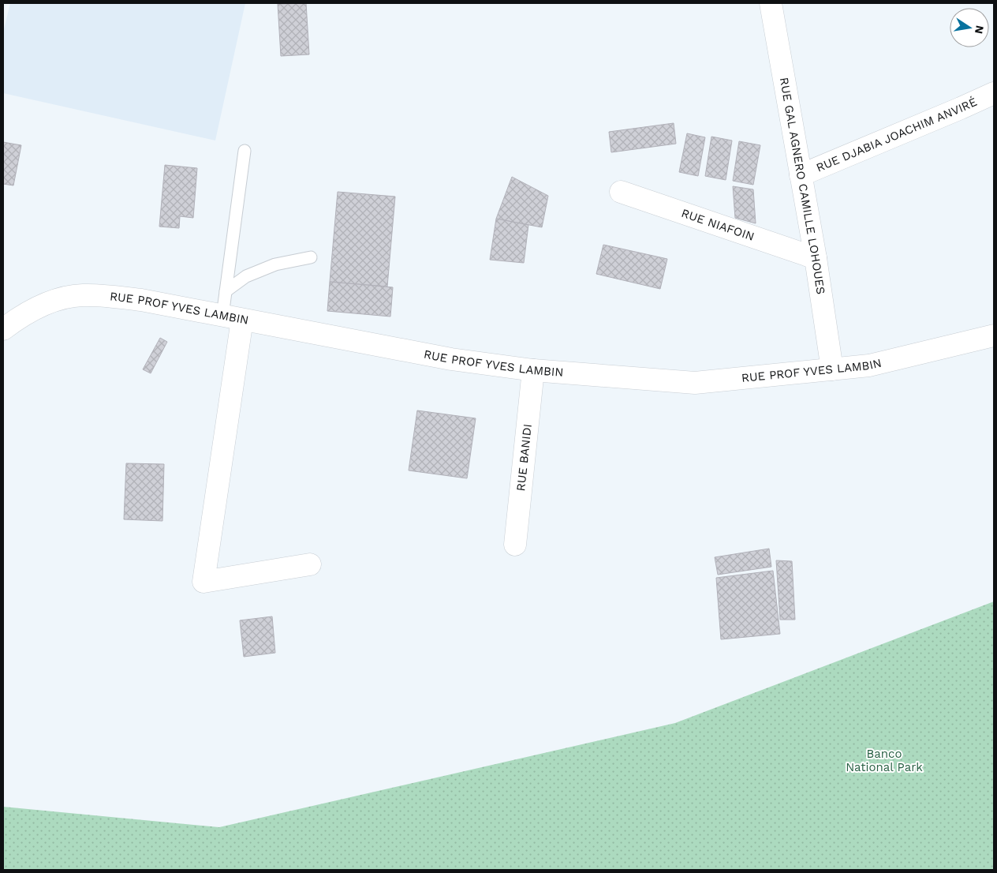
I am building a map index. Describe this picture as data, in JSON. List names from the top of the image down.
{
  "streets": {
    "street": [
      "RUE DJABIA JOACHIM ANVIRÉ",
      "RUE GAL AGNERO CAMILLE LOHOUES",
      "RUE NIAFOIN",
      "RUE PROF YVES LAMBIN",
      "RUE BANIDI"
    ]
  },
  "crossings": [
    ["RUE DJABIA JOACHIM ANVIRÉ", "RUE GAL AGNERO CAMILLE LOHOUES"],
    ["RUE GAL AGNERO CAMILLE LOHOUES", "RUE NIAFOIN"],
    ["RUE GAL AGNERO CAMILLE LOHOUES", "RUE PROF YVES LAMBIN"],
    ["RUE PROF YVES LAMBIN", "RUE BANIDI"]
  ],
  "parks": ["Banco National Park"],
  "north": "right"
}
